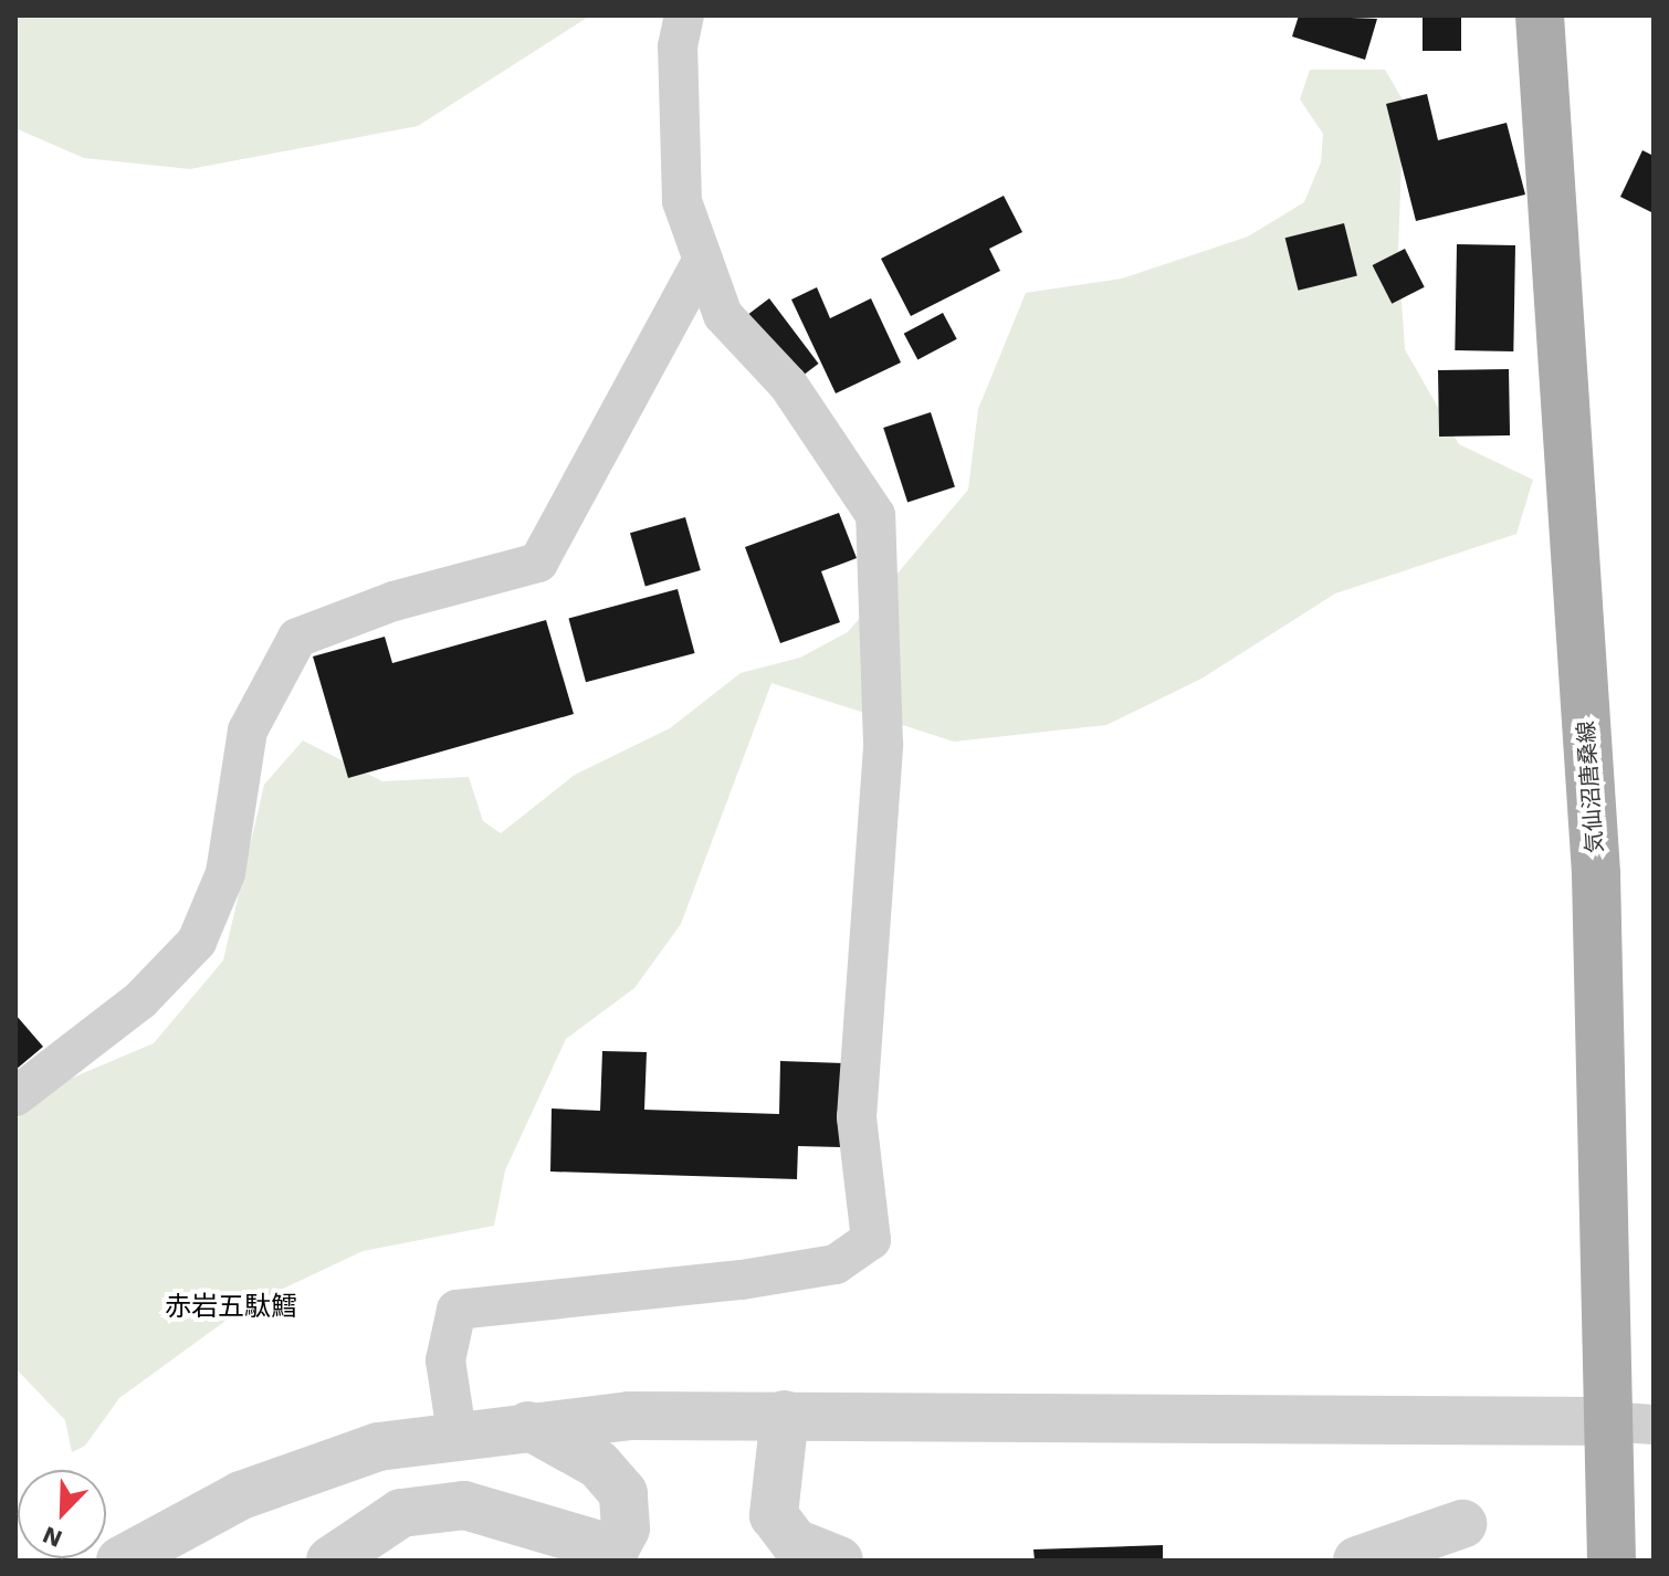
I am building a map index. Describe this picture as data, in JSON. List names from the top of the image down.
{
  "streets": {
    "main road": ["気仙沼唐桑線"]
  },
  "districts": ["赤岩五駄鱈"],
  "north": "bottom left"
}
